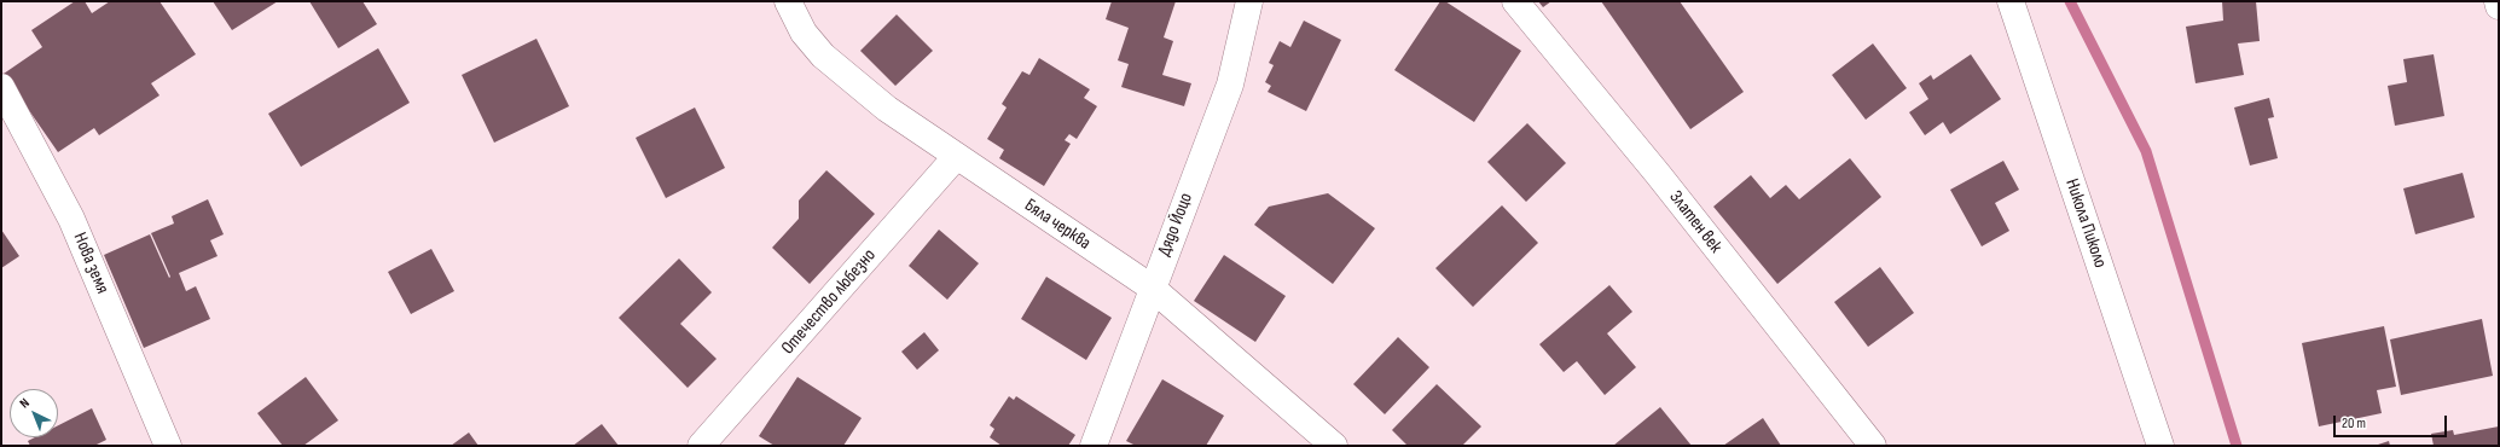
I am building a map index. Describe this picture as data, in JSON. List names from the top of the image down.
{
  "streets": {
    "street": [
      "Златен век",
      "Никола Пиколо",
      "Бяла черква",
      "Дядо Йоцо",
      "Нова земя",
      "Отечество любезно"
    ]
  },
  "crossings": [
    ["Бяла черква", "Дядо Йоцо"],
    ["Бяла черква", "Отечество любезно"]
  ],
  "scale_bar": "20 m",
  "north": "top left"
}
